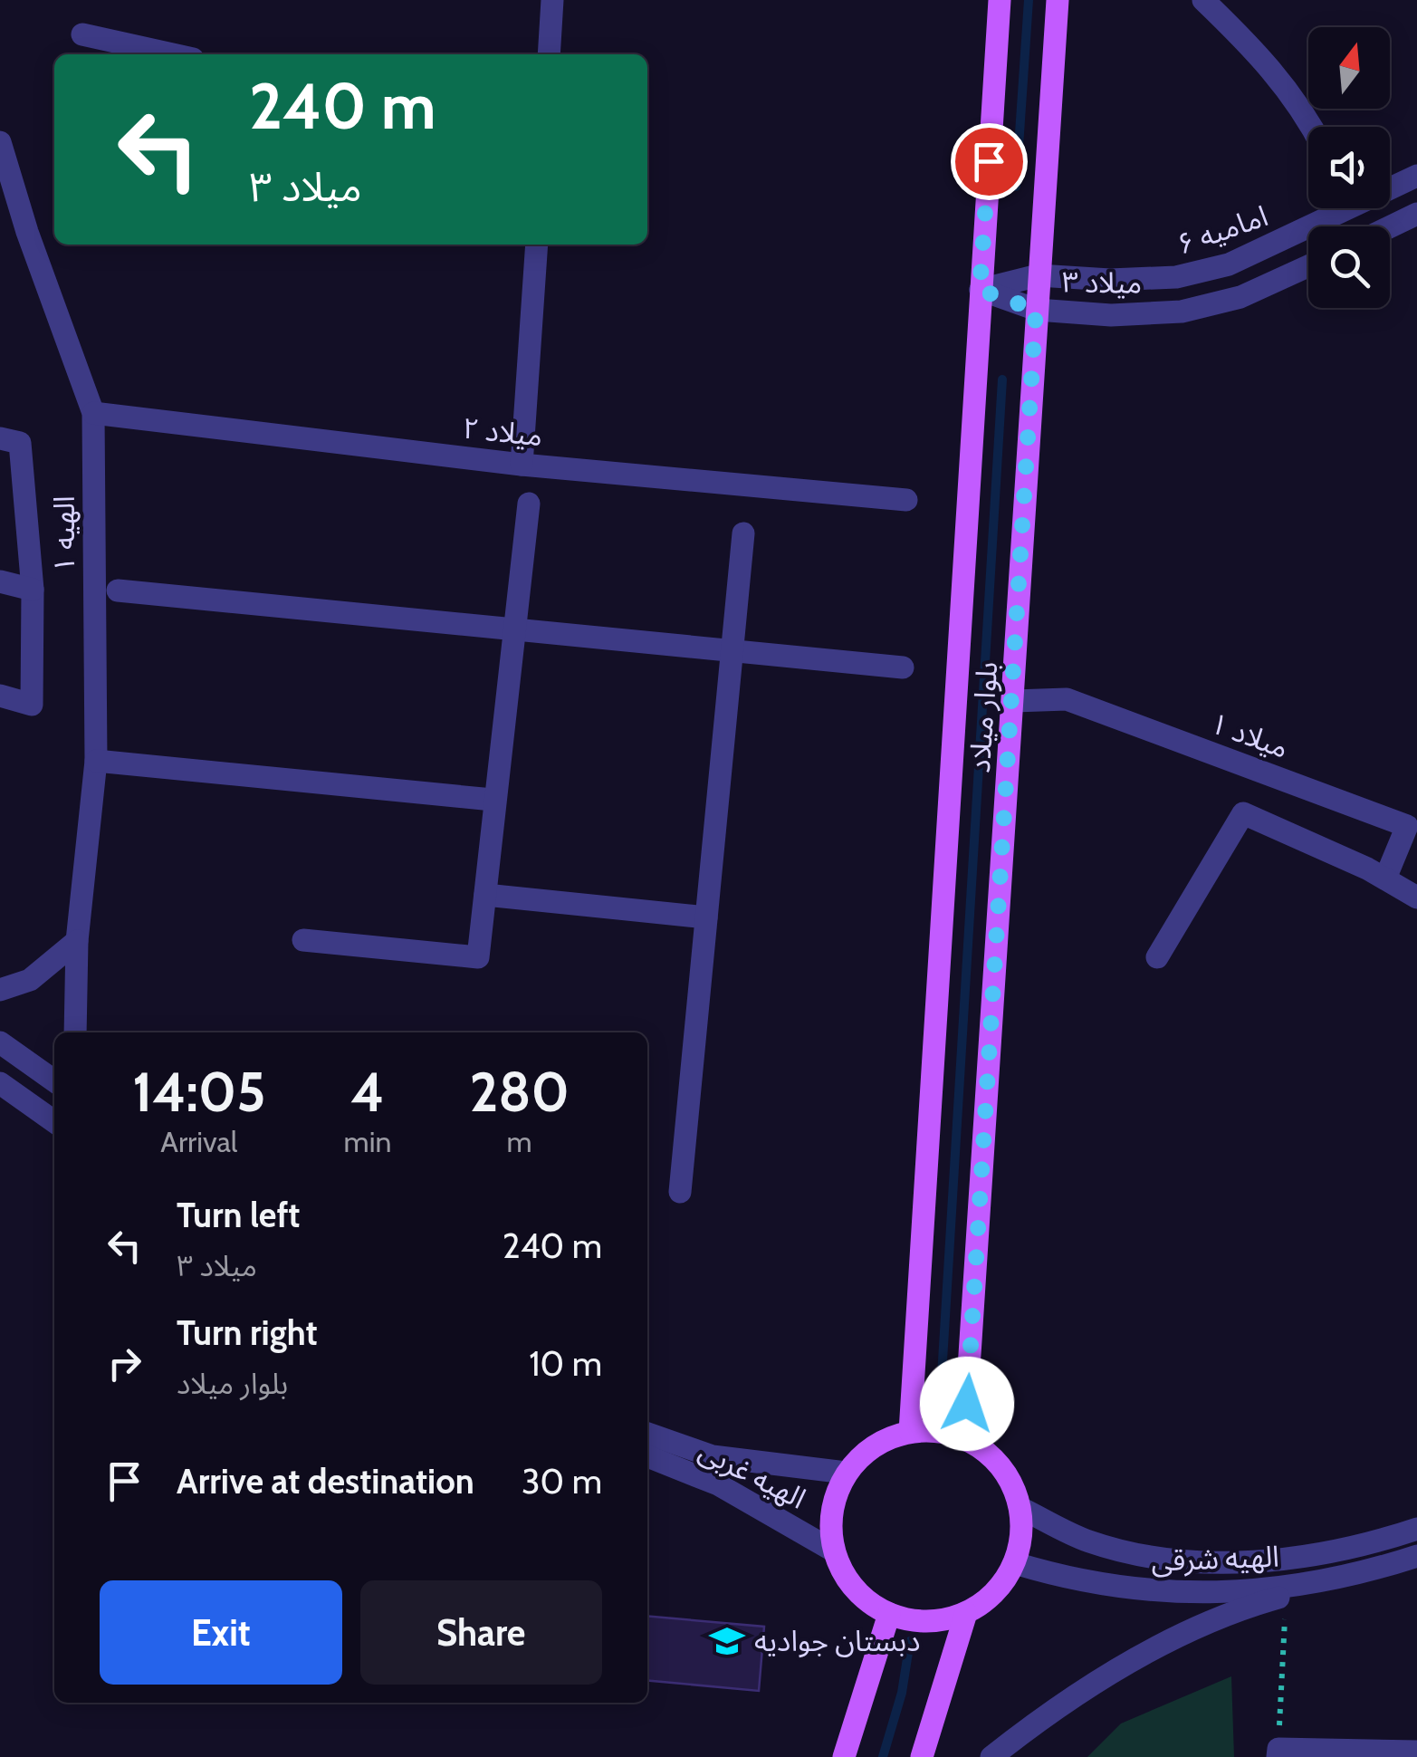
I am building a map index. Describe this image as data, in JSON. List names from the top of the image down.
{
  "streets": {
    "main road": ["بلوار میلاد"],
    "street": [
      "امامیه ۶",
      "میلاد ۳",
      "میلاد ۲",
      "الهیه ۱",
      "میلاد ۱",
      "الهیه غربی",
      "الهیه شرقی"
    ]
  },
  "crossings": [
    ["امامیه ۶", "میلاد ۳"],
    ["امامیه ۶", "بلوار میلاد"],
    ["میلاد ۳", "بلوار میلاد"],
    ["میلاد ۲", "الهیه ۱"],
    ["بلوار میلاد", "میلاد ۱"],
    ["بلوار میلاد", "الهیه غربی"],
    ["بلوار میلاد", "الهیه شرقی"],
    ["الهیه غربی", "الهیه شرقی"]
  ],
  "places": {
    "school or university": ["دبستان جوادیه"]
  },
  "north": "top",
  "page": {
    "turn": ["240 m", "میلاد ۳"],
    "eta": [
      "14:05",
      "Arrival",
      "4",
      "min",
      "280",
      "m"
    ],
    "list": [
      {
        "name": "Turn left",
        "note": "میلاد ۳",
        "value": "240 m"
      },
      {
        "name": "Turn right",
        "note": "بلوار میلاد",
        "value": "10 m"
      },
      {
        "name": "Arrive at destination",
        "value": "30 m"
      }
    ],
    "buttons": ["Exit", "Share"]
  }
}
